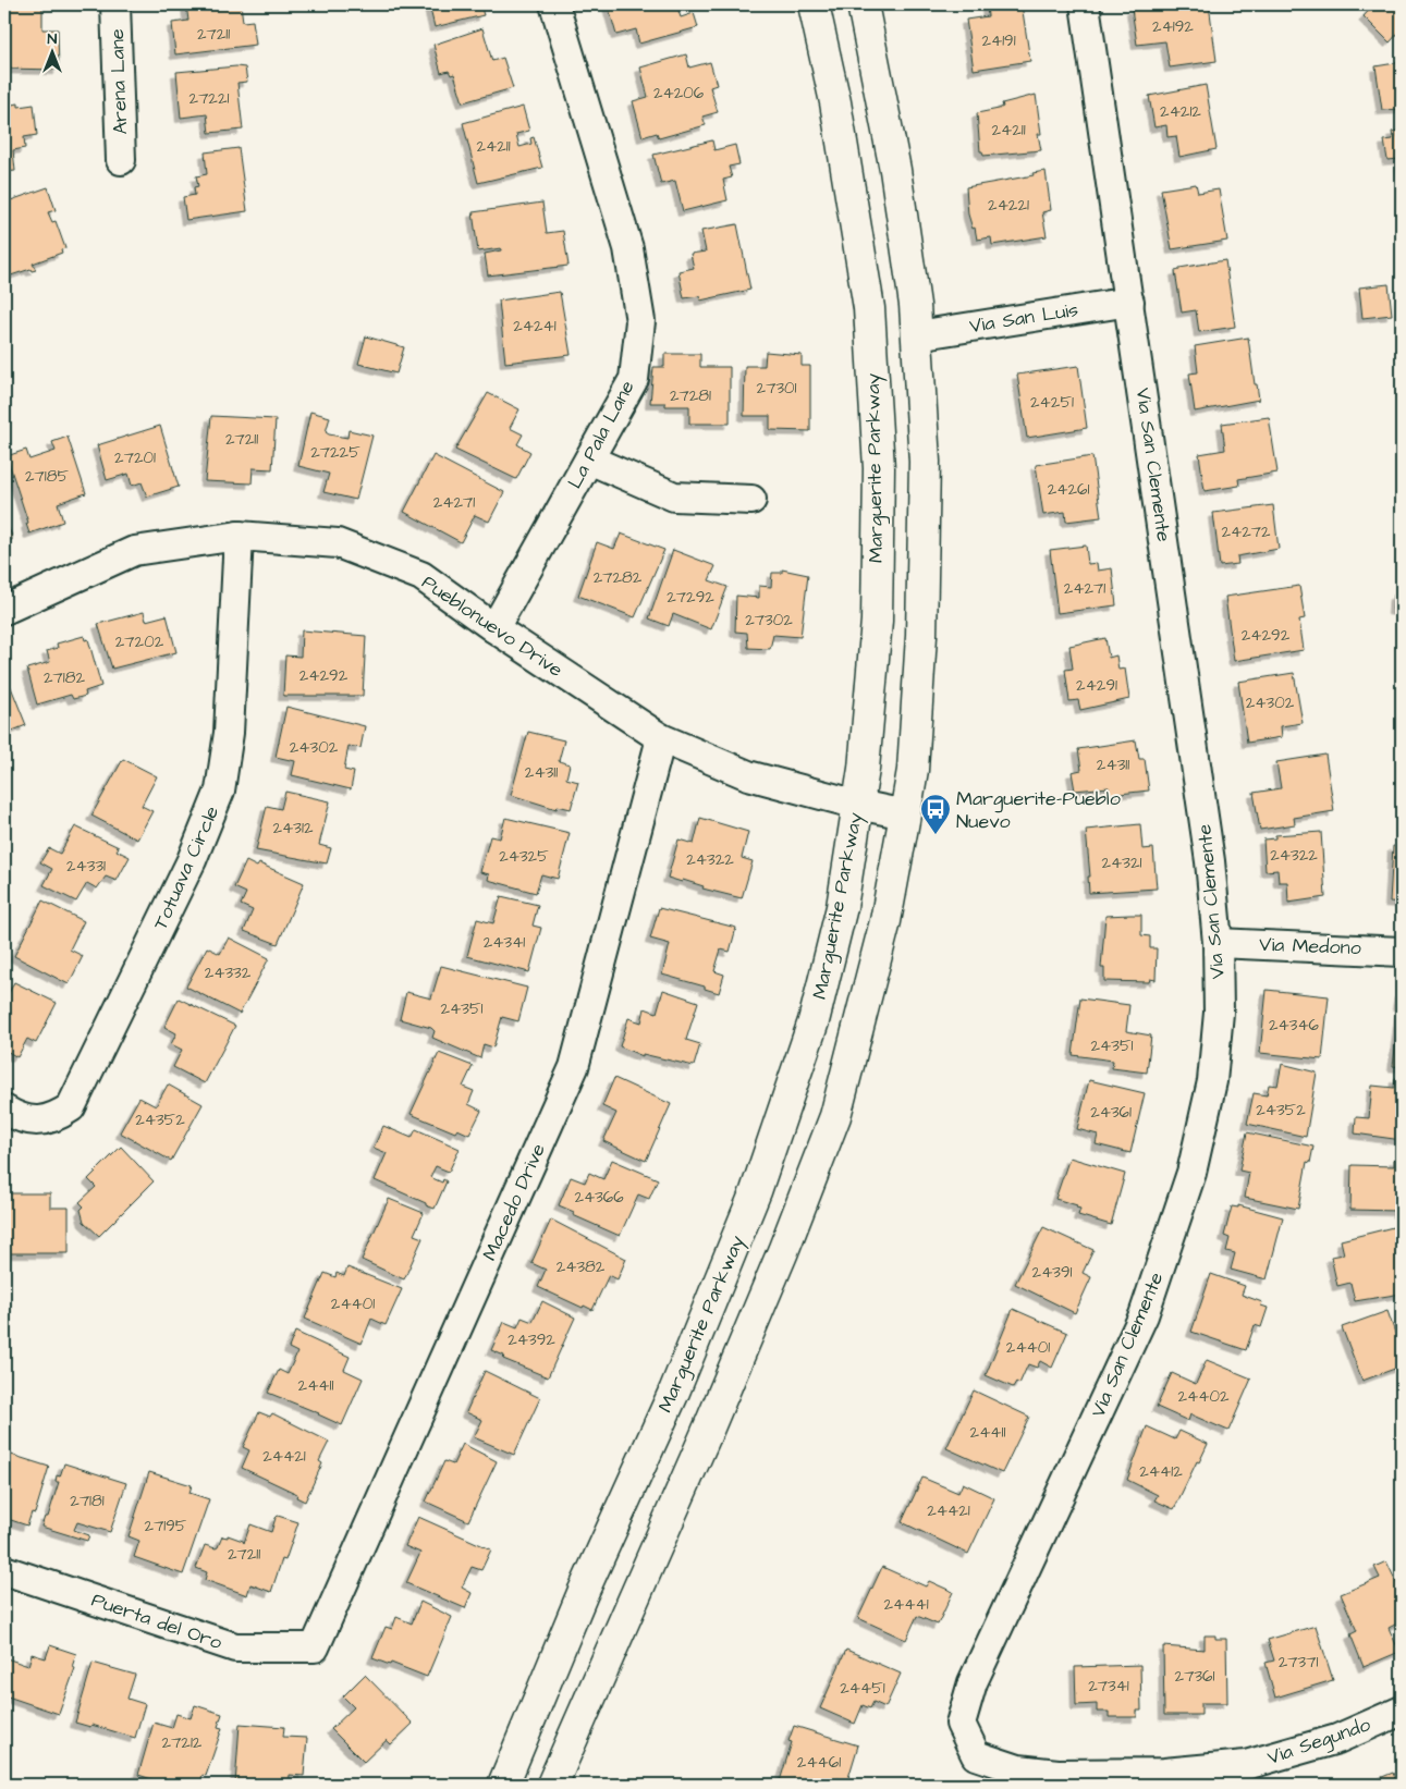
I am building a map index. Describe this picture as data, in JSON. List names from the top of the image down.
{
  "streets": {
    "main road": ["Marguerite Parkway"],
    "street": [
      "Arena Lane",
      "Via San Luis",
      "La Pala Lane",
      "Via San Clemente",
      "Pueblonuevo Drive",
      "Totuava Circle",
      "Via Medono",
      "Macedo Drive",
      "Puerta del Oro",
      "Via Segundo"
    ]
  },
  "crossings": [
    ["Via San Luis", "Via San Clemente"],
    ["La Pala Lane", "Pueblonuevo Drive"],
    ["Via San Clemente", "Via Medono"],
    ["Via San Clemente", "Via Segundo"],
    ["Marguerite Parkway", "Pueblonuevo Drive"],
    ["Pueblonuevo Drive", "Totuava Circle"],
    ["Pueblonuevo Drive", "Macedo Drive"],
    ["Macedo Drive", "Puerta del Oro"]
  ],
  "places": {
    "bus stop": ["Marguerite-Pueblo Nuevo"]
  },
  "house_numbers": [
    "24192",
    "27211",
    "24191",
    "24206",
    "27221",
    "24212",
    "24211",
    "24211",
    "24221",
    "24241",
    "27301",
    "27281",
    "24251",
    "27211",
    "27225",
    "27201",
    "27185",
    "24261",
    "24271",
    "24272",
    "27282",
    "24271",
    "27292",
    "27302",
    "24292",
    "27202",
    "24292",
    "27182",
    "24291",
    "24302",
    "24302",
    "24311",
    "24311",
    "24312",
    "24322",
    "24325",
    "24322",
    "24321",
    "24331",
    "24341",
    "24332",
    "24351",
    "24346",
    "24351",
    "24352",
    "24361",
    "24352",
    "24366",
    "24382",
    "24391",
    "24401",
    "24392",
    "24401",
    "24411",
    "24402",
    "24411",
    "24421",
    "24412",
    "27181",
    "24421",
    "27195",
    "27211",
    "24441",
    "27371",
    "27361",
    "27341",
    "24451",
    "27212",
    "24461"
  ],
  "north": "top"
}
